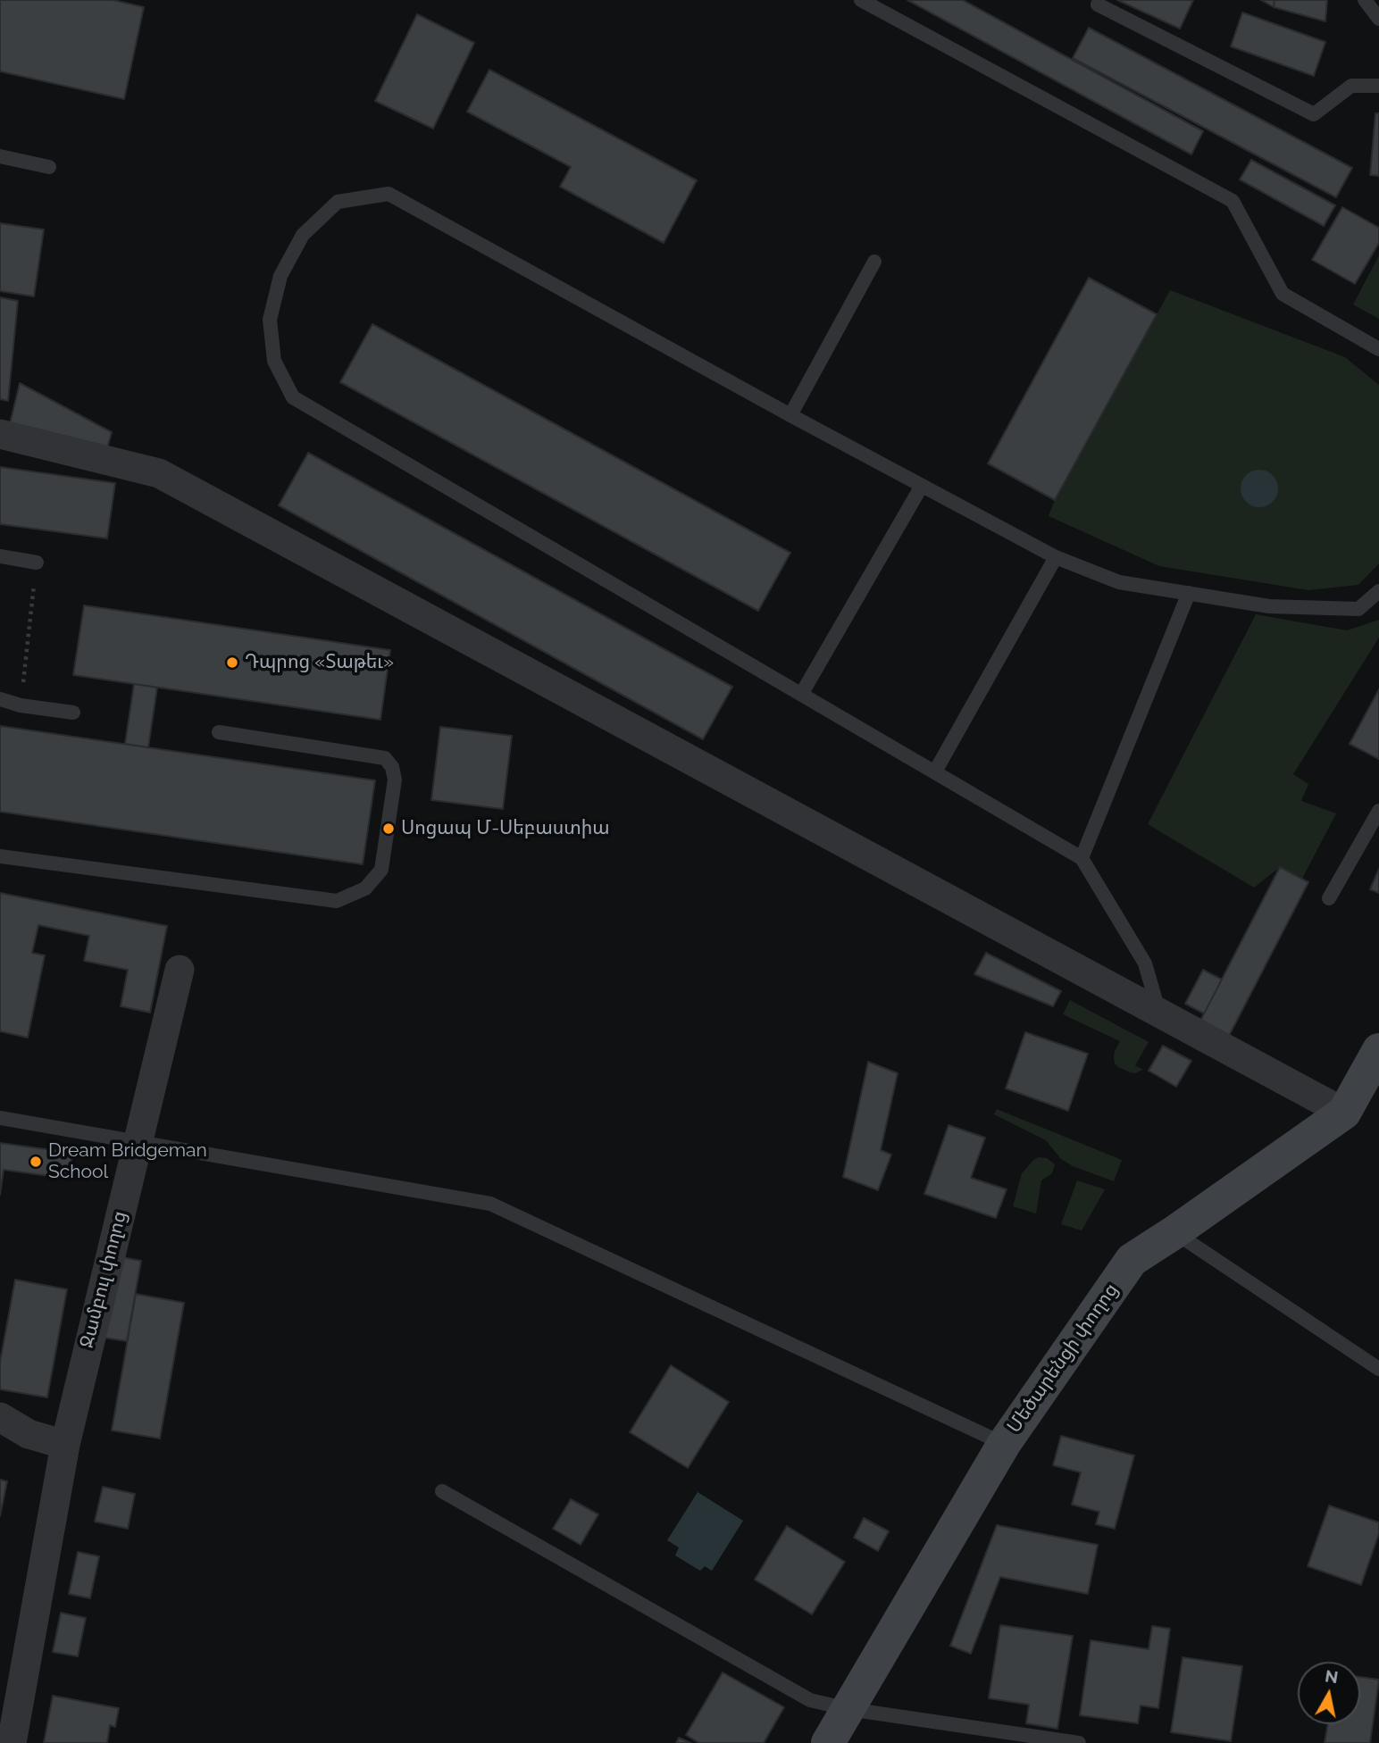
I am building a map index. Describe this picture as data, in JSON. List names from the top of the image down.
{
  "streets": {
    "street": ["Ջամբուլ փողոց", "Մեծարենցի փողոց"]
  },
  "places": ["Դպրոց «Տաթեւ»", "Սոցապ Մ-Սեբաստիա", "Dream Bridgeman School"],
  "north": "top"
}
